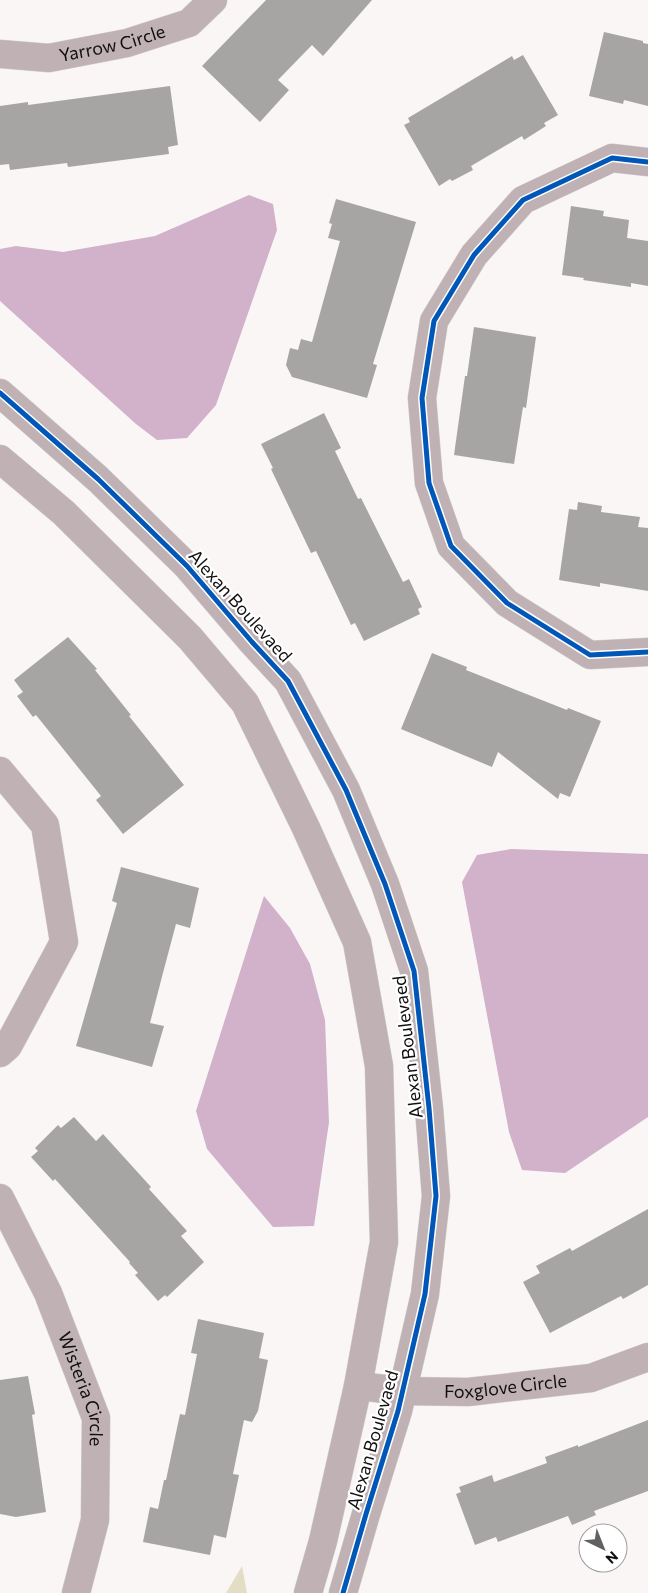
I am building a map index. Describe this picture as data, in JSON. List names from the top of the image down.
{
  "streets": {
    "street": [
      "Yarrow Circle",
      "Alexan Boulevaed",
      "Foxglove Circle",
      "Wisteria Circle"
    ]
  },
  "crossings": [
    ["Alexan Boulevaed", "Foxglove Circle"]
  ],
  "north": "bottom right"
}
